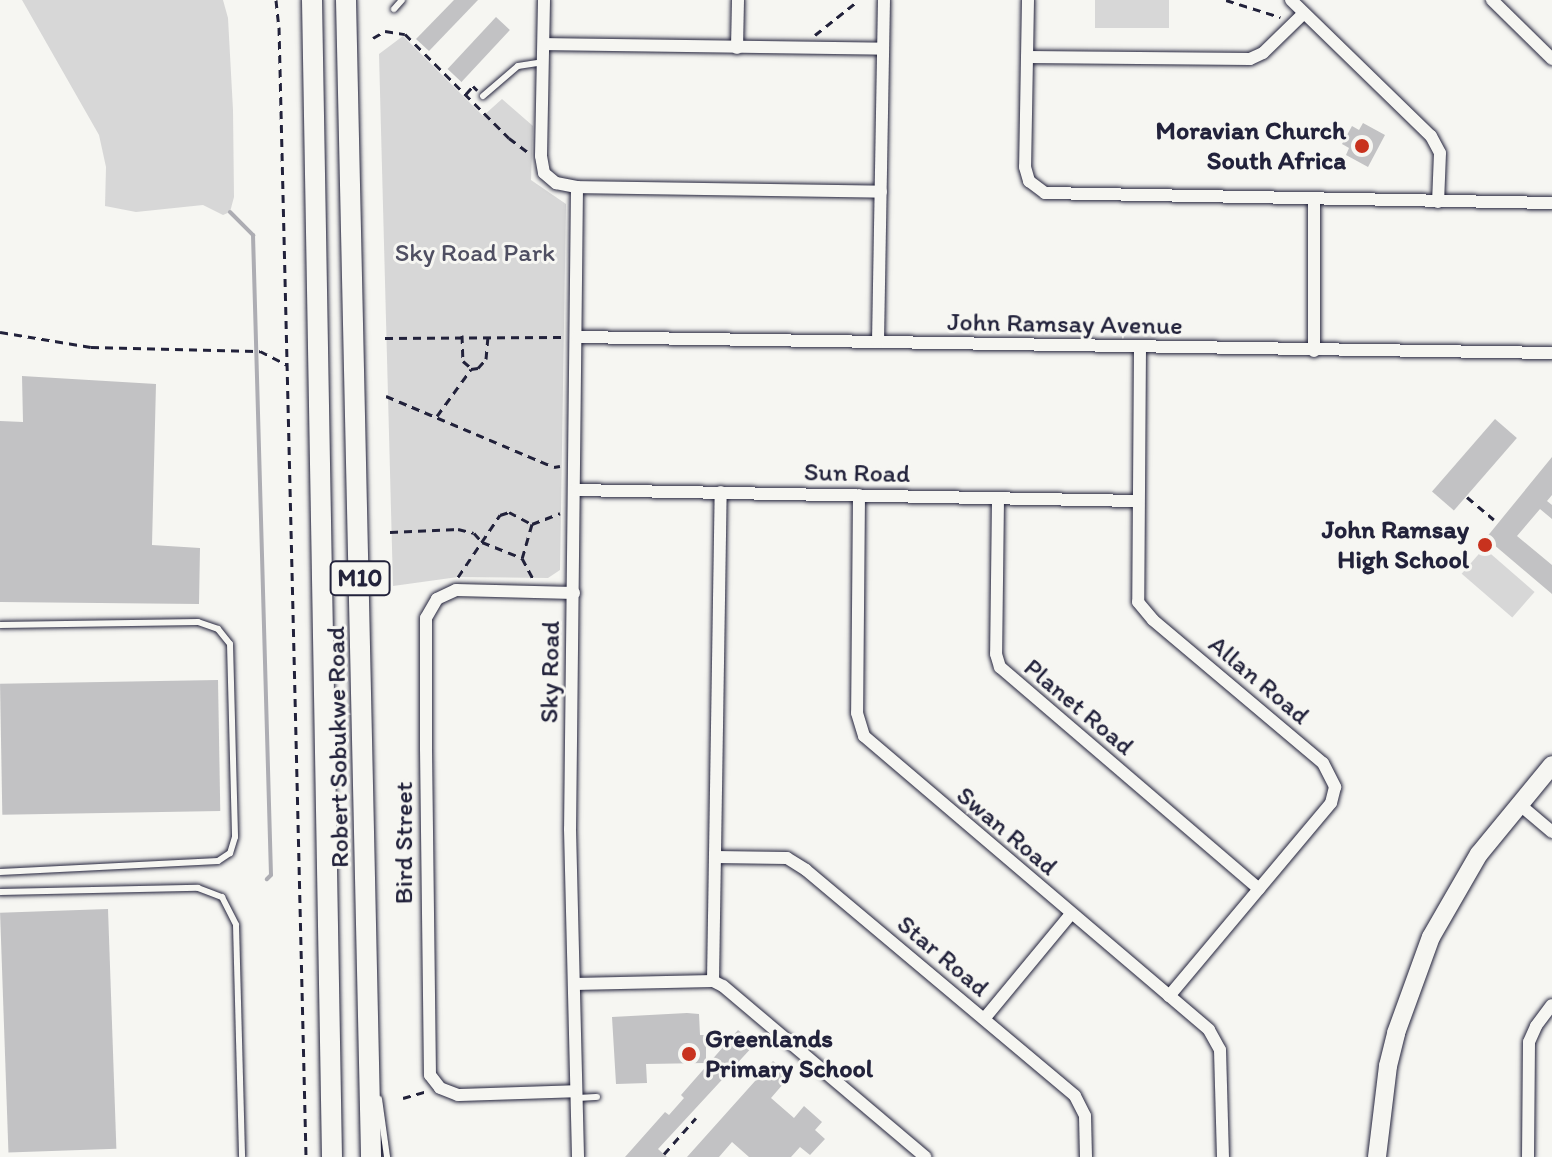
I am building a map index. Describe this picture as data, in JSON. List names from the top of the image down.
{
  "streets": {
    "main road": ["M10", "Robert Sobukwe Road"],
    "street": [
      "John Ramsay Avenue",
      "Sun Road",
      "Sky Road",
      "Allan Road",
      "Planet Road",
      "Swan Road",
      "Bird Street",
      "Star Road"
    ]
  },
  "crossings": [
    ["John Ramsay Avenue", "Sky Road"],
    ["John Ramsay Avenue", "Allan Road"],
    ["Sun Road", "Sky Road"],
    ["Sun Road", "Allan Road"],
    ["Sun Road", "Planet Road"],
    ["Sun Road", "Swan Road"],
    ["Allan Road", "Planet Road"],
    ["Allan Road", "Swan Road"]
  ],
  "parks": ["Sky Road Park"],
  "places": ["Moravian Church South Africa", "John Ramsay High School", "Greenlands Primary School"]
}
